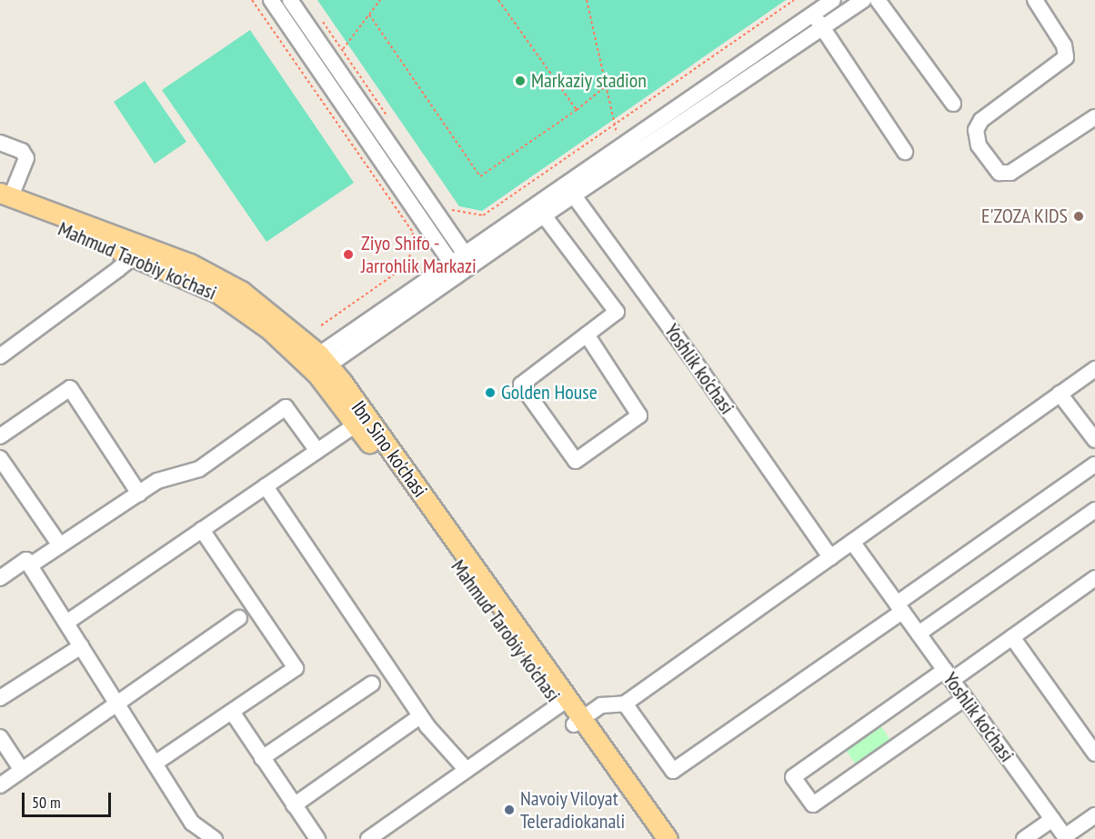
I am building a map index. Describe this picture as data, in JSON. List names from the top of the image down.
{
  "streets": {
    "main road": ["Mahmud Tarobiy ko'chasi"],
    "street": ["Yoshlik ko'chasi"]
  },
  "places": [
    "Markaziy stadion",
    "E'ZOZA KIDS",
    "Ziyo Shifo - Jarrohlik Markazi",
    "Golden House",
    "Navoiy Viloyat Teleradiokanali"
  ],
  "scale_bar": "50 m"
}
